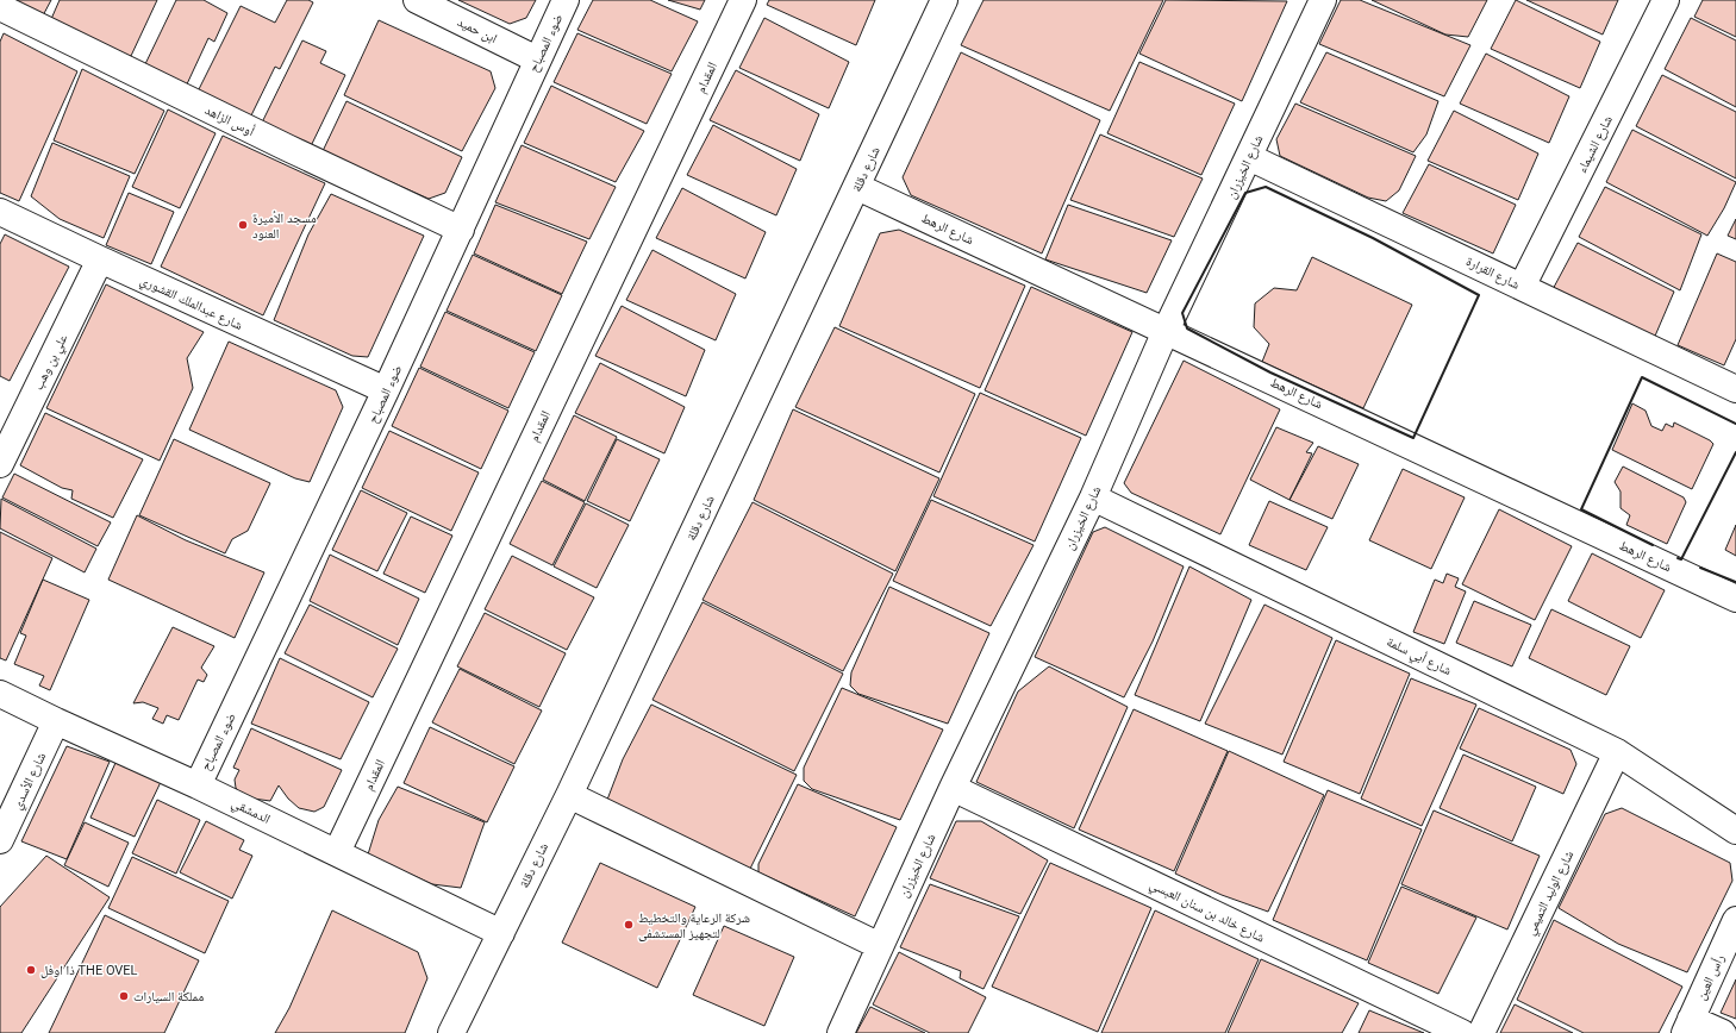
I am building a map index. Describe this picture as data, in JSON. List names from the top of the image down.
{
  "streets": {
    "street": [
      "ابن حميد",
      "ضوء المصباح",
      "المقدام",
      "أوس الزاهد",
      "شارع الشيماء",
      "شارع الخيزران",
      "شارع دقلة",
      "شارع الرهط",
      "شارع القرارة",
      "شارع عبدالملك القشوري",
      "علي بن وهب",
      "شارع أبي سلمة",
      "شارع الأسدي",
      "الدمشقي",
      "شارع الوليد التميمي",
      "شارع خالد بن سنان العبسي",
      "رأس العين"
    ]
  },
  "crossings": [
    ["ابن حميد", "ضوء المصباح"],
    ["ضوء المصباح", "أوس الزاهد"],
    ["ضوء المصباح", "شارع عبدالملك القشوري"],
    ["ضوء المصباح", "الدمشقي"],
    ["المقدام", "الدمشقي"],
    ["شارع الشيماء", "شارع القرارة"],
    ["شارع الخيزران", "شارع الرهط"],
    ["شارع الخيزران", "شارع القرارة"],
    ["شارع الخيزران", "شارع أبي سلمة"],
    ["شارع الخيزران", "شارع خالد بن سنان العبسي"],
    ["شارع دقلة", "شارع الرهط"],
    ["شارع دقلة", "الدمشقي"],
    ["شارع عبدالملك القشوري", "علي بن وهب"],
    ["شارع أبي سلمة", "شارع الوليد التميمي"],
    ["شارع الأسدي", "الدمشقي"]
  ],
  "places": [
    "مسجد الأميرة العنود",
    "شركة الرعاية والتخطيط لتجهيز المستشفى",
    "ذا اوفل THE OVEL",
    "مملكة السيارات"
  ]
}
